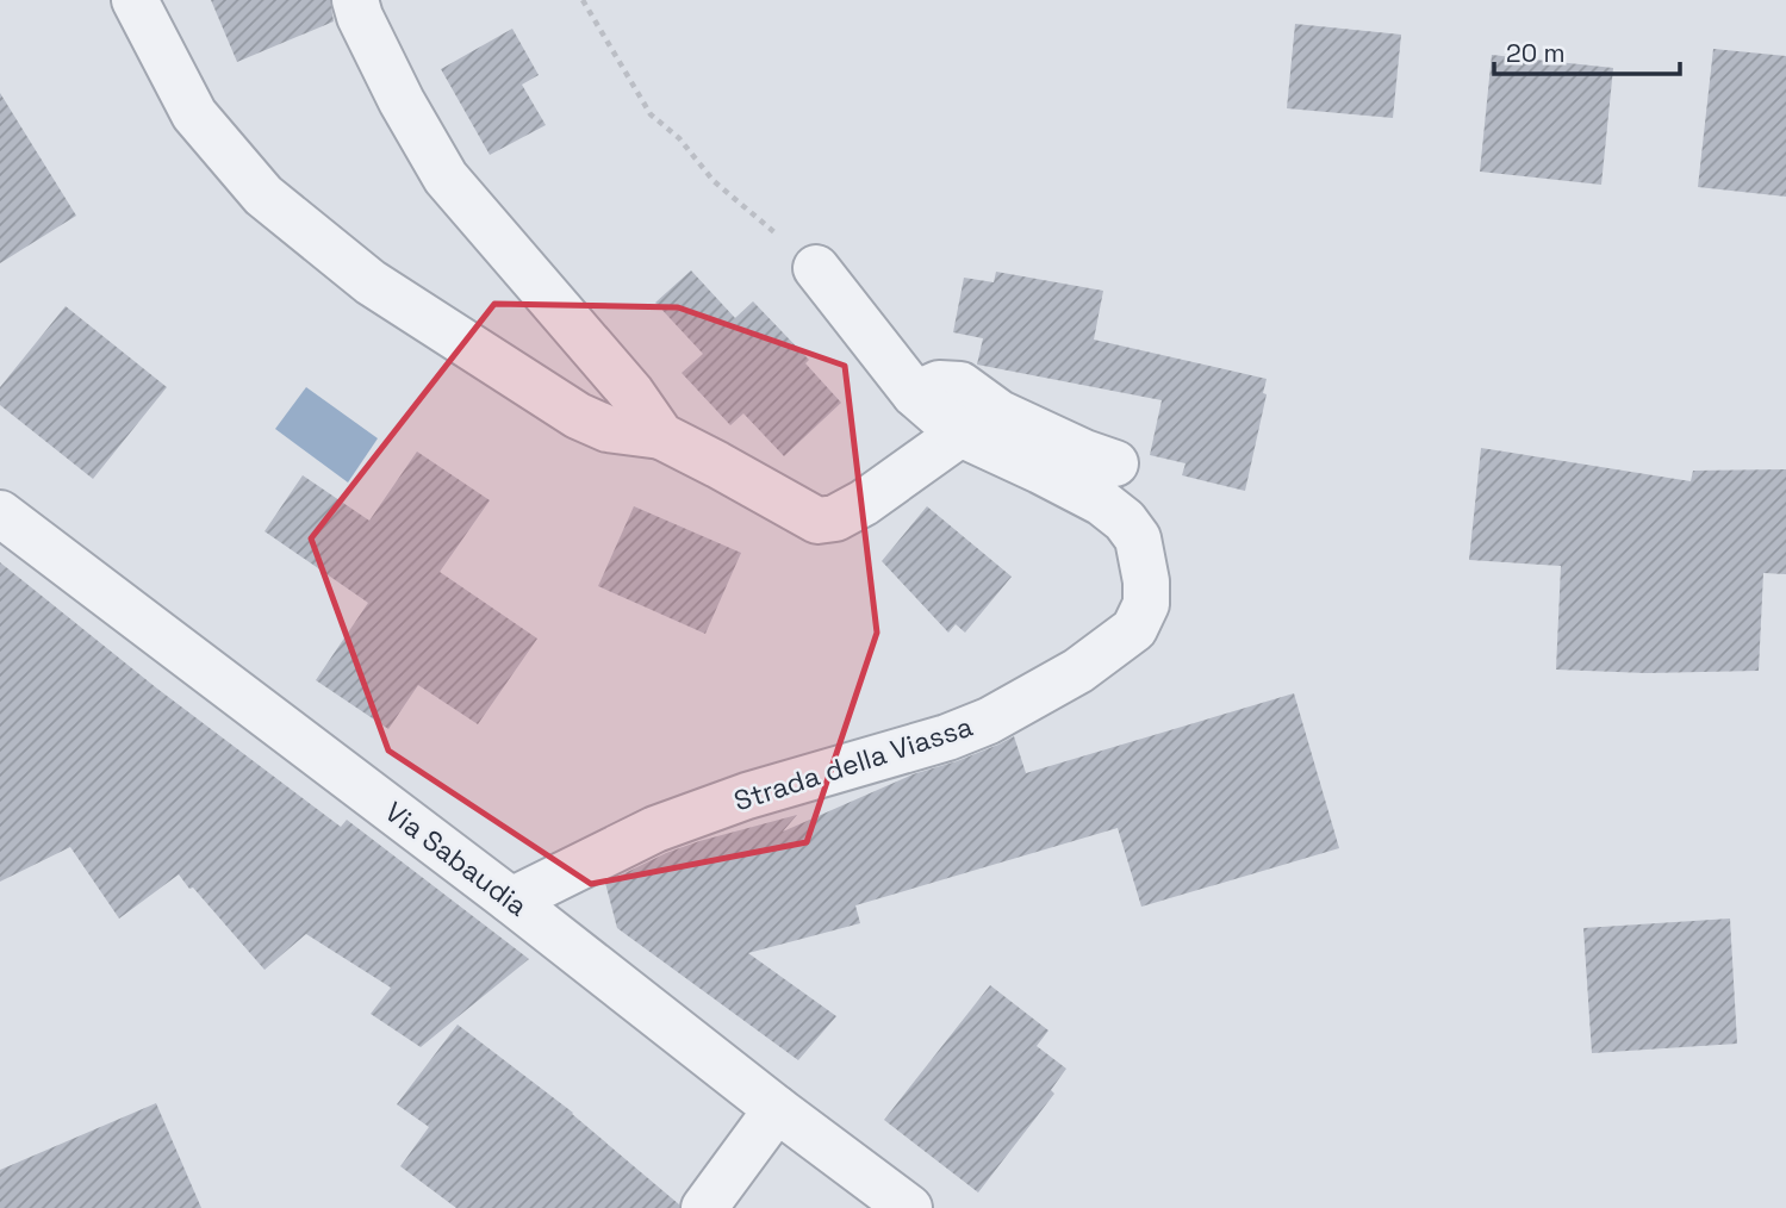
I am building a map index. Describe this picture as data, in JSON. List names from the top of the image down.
{
  "streets": {
    "street": ["Strada della Viassa", "Via Sabaudia"]
  },
  "crossings": [
    ["Strada della Viassa", "Via Sabaudia"]
  ],
  "scale_bar": "20 m"
}
